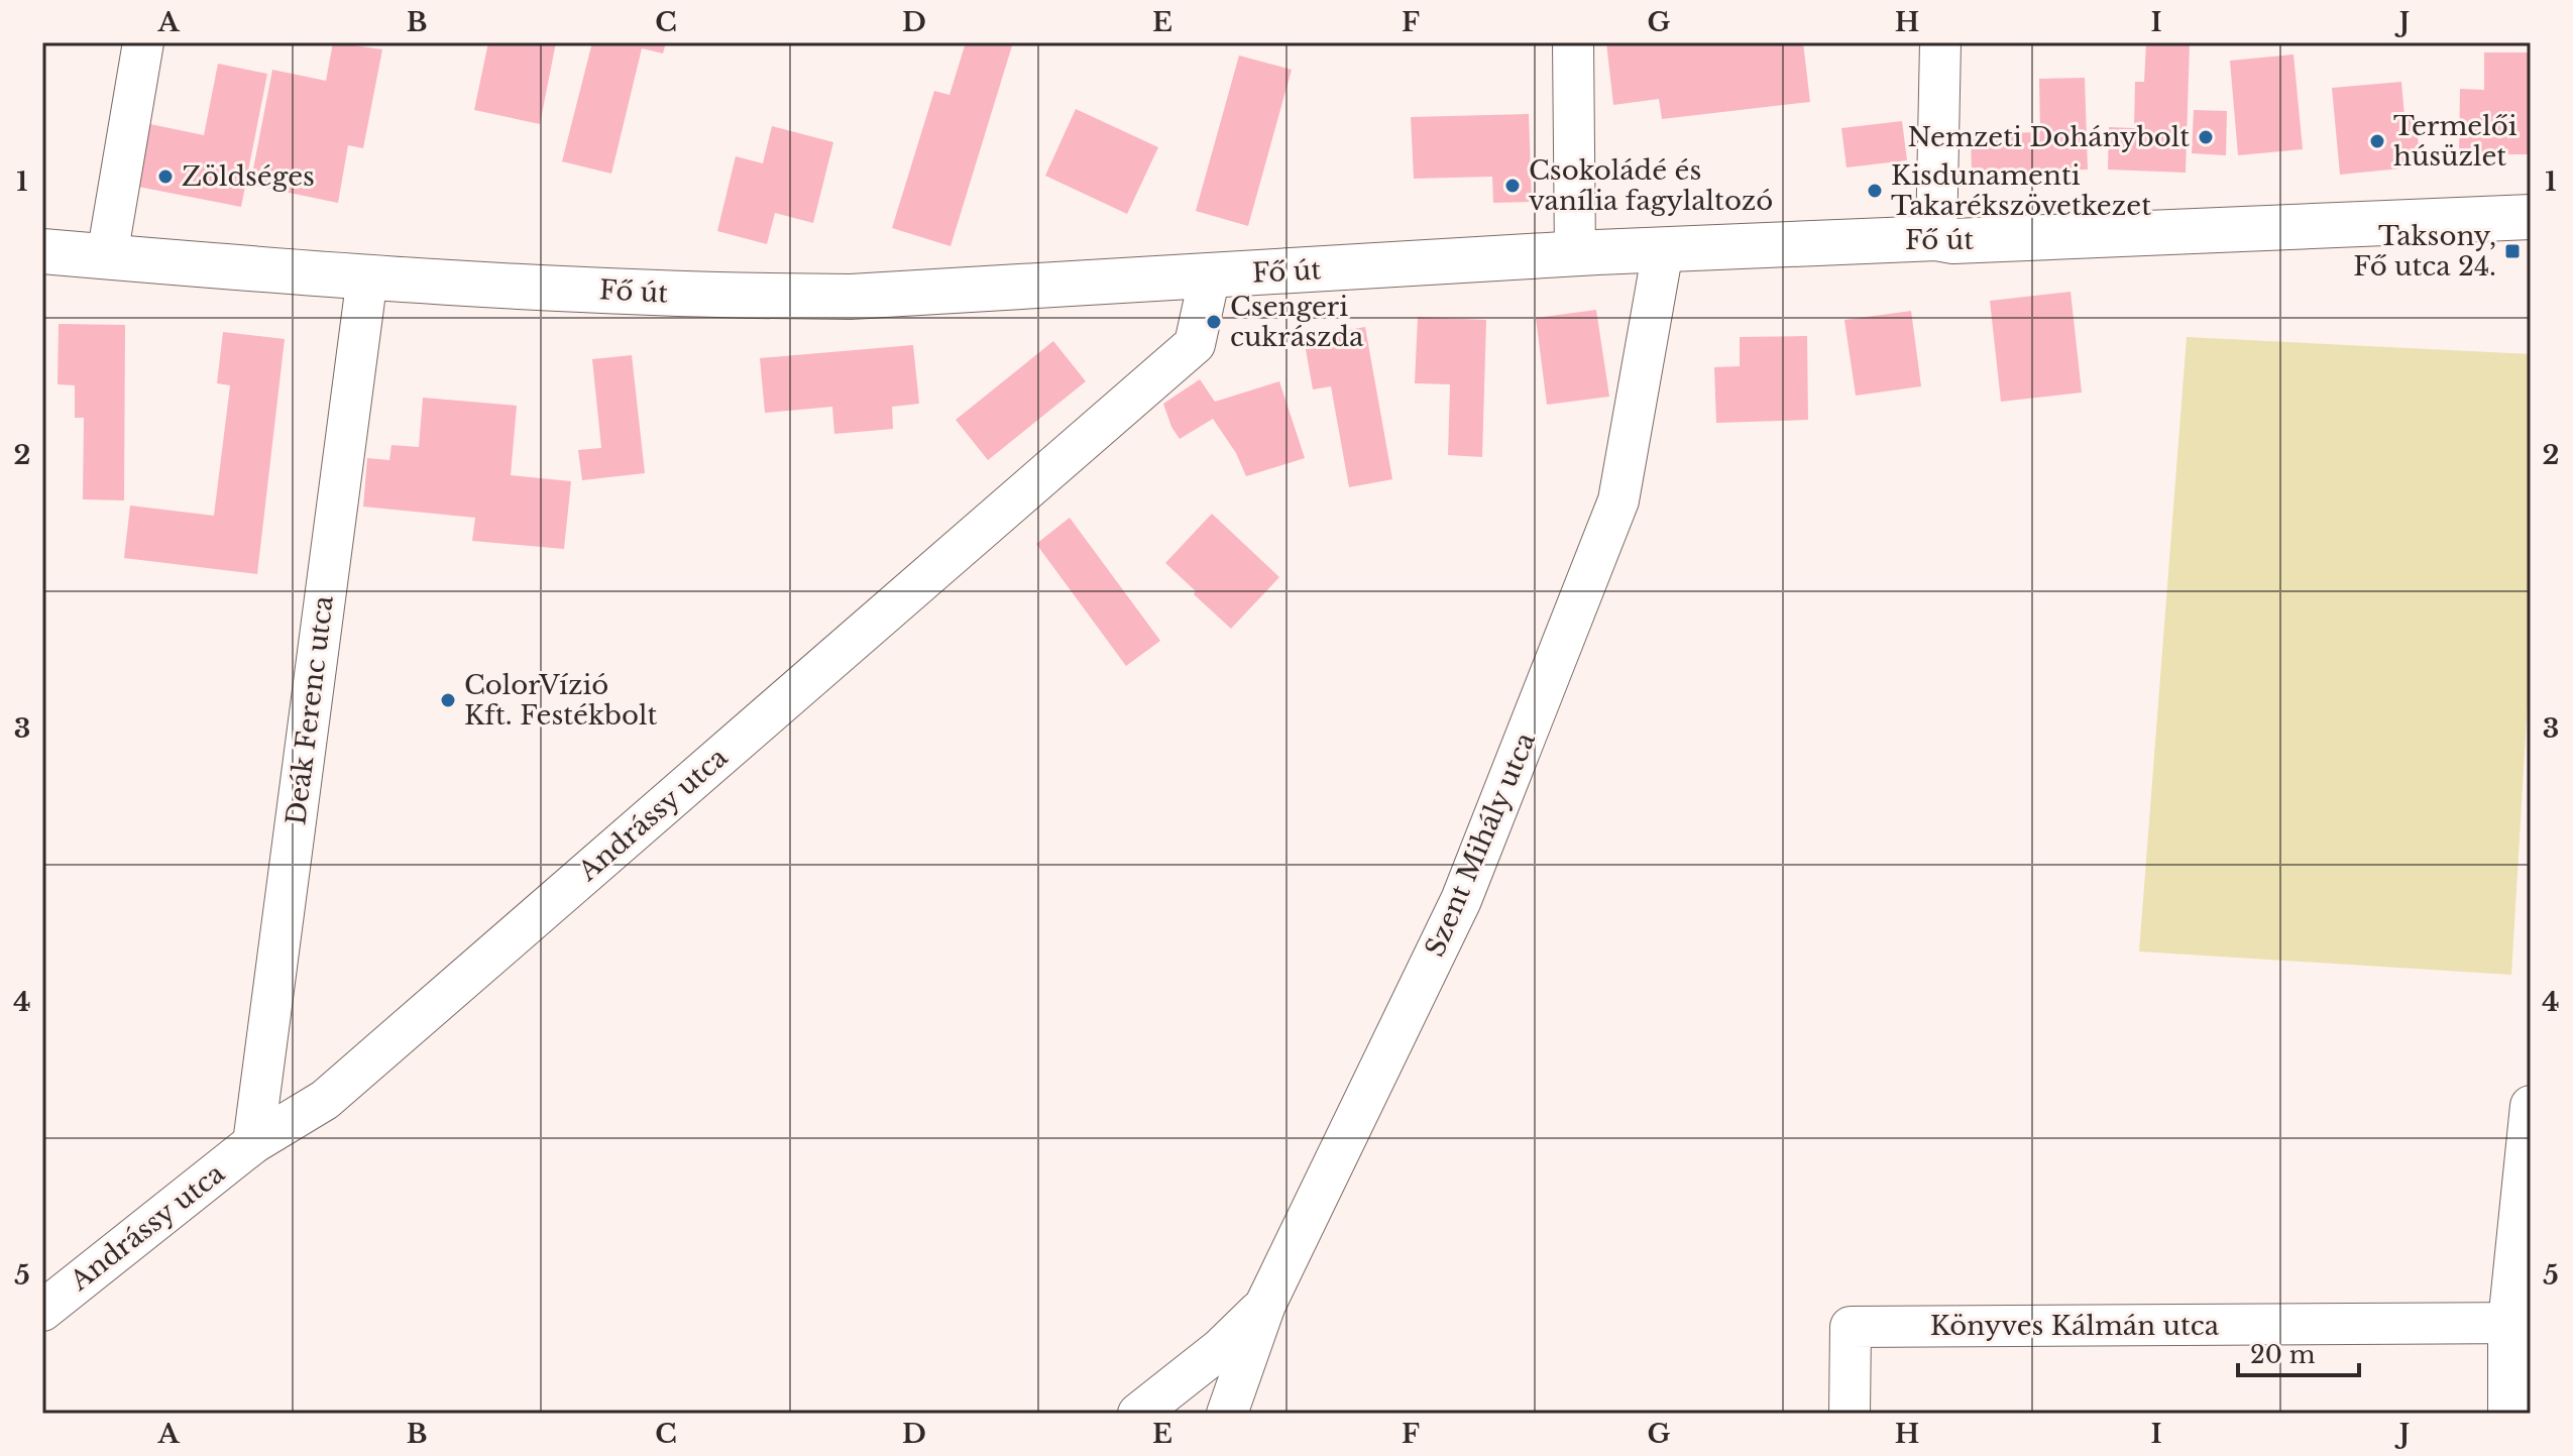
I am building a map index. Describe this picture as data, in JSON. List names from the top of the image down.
{
  "streets": {
    "main road": ["Fő út"],
    "street": [
      "Deák Ferenc utca",
      "Andrássy utca",
      "Szent Mihály utca",
      "Könyves Kálmán utca"
    ]
  },
  "crossings": [
    ["Fő út", "Deák Ferenc utca"],
    ["Fő út", "Andrássy utca"],
    ["Fő út", "Szent Mihály utca"],
    ["Deák Ferenc utca", "Andrássy utca"]
  ],
  "places": {
    "other": [
      "Nemzeti Dohánybolt",
      "Termelői húsüzlet",
      "Zöldséges",
      "Csokoládé és vanília fagylaltozó",
      "Kisdunamenti Takarékszövetkezet",
      "Csengeri cukrászda",
      "ColorVízió Kft. Festékbolt"
    ],
    "transit": ["Taksony, Fő utca 24."]
  },
  "scale_bar": "20 m",
  "grid": {
    "columns": [
      "A",
      "B",
      "C",
      "D",
      "E",
      "F",
      "G",
      "H",
      "I",
      "J"
    ],
    "rows": [
      "1",
      "2",
      "3",
      "4",
      "5"
    ]
  }
}
